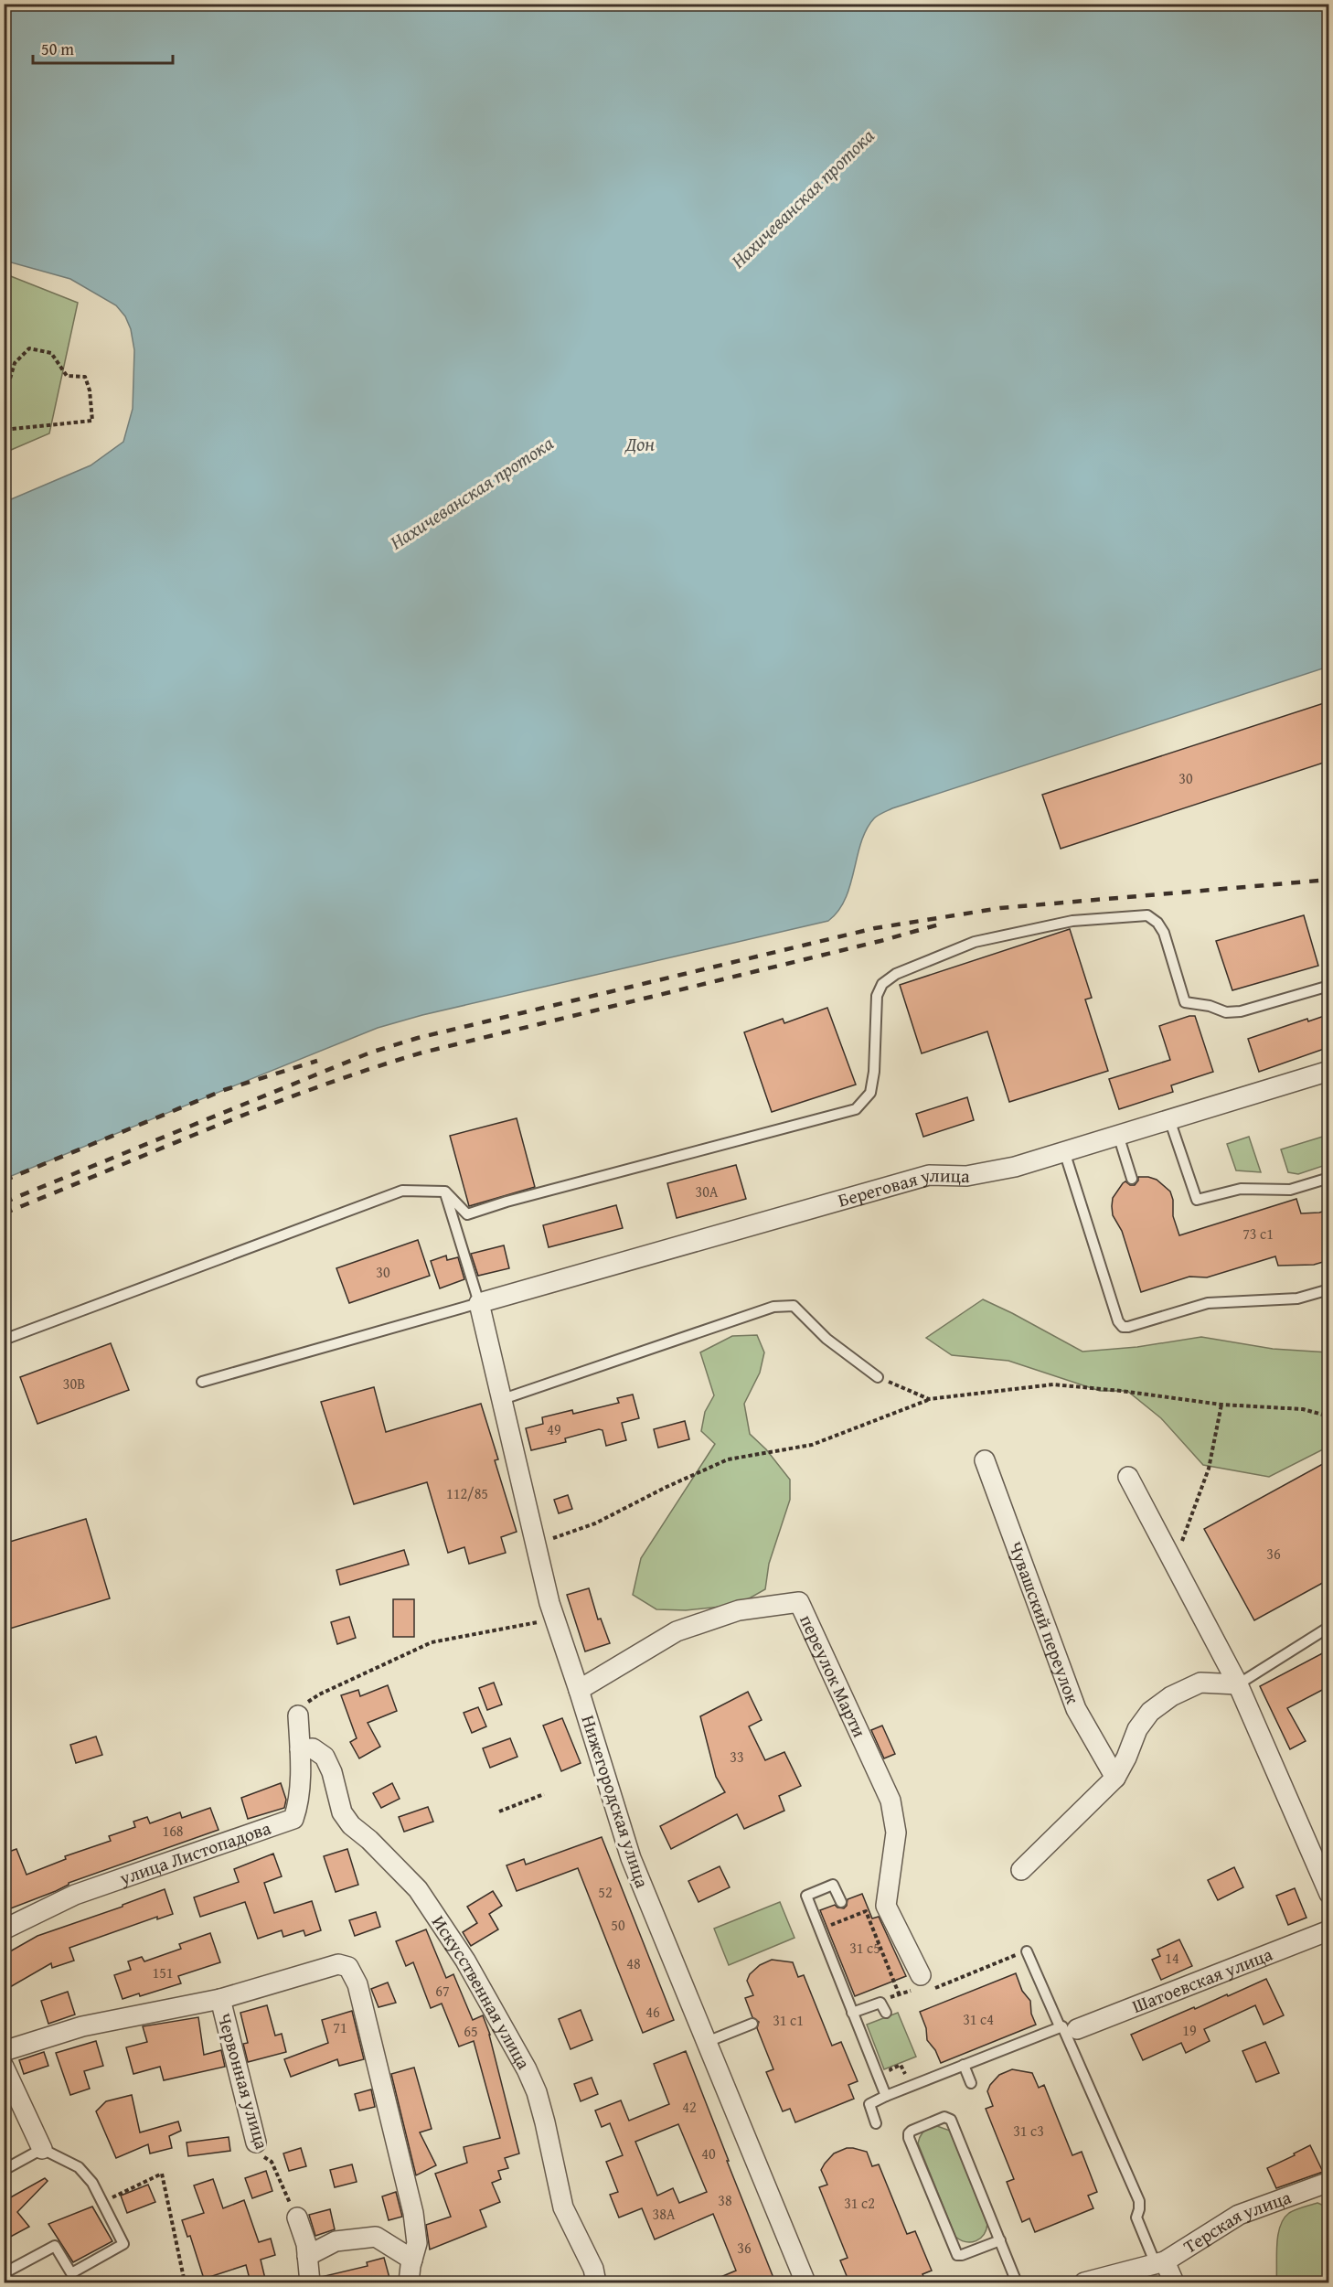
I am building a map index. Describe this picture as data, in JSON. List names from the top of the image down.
{
  "streets": {
    "street": [
      "Береговая улица",
      "Чувашский переулок",
      "переулок Марти",
      "Нижегородская улица",
      "улица Листопадова",
      "Шатоевская улица",
      "Искусственная улица",
      "Червонная улица",
      "Терская улица"
    ]
  },
  "crossings": [
    ["Береговая улица", "Нижегородская улица"],
    ["переулок Марти", "Нижегородская улица"],
    ["улица Листопадова", "Искусственная улица"]
  ],
  "water": ["Нахичеванская протока", "Дон"],
  "house_numbers": [
    "30",
    "30А",
    "73 с1",
    "30",
    "30В",
    "49",
    "112/85",
    "36",
    "33",
    "168",
    "52",
    "50",
    "31 с5",
    "14",
    "48",
    "151",
    "67",
    "46",
    "31 с4",
    "31 с1",
    "71",
    "19",
    "65",
    "42",
    "31 с3",
    "40",
    "38",
    "31 с2",
    "38А",
    "36"
  ],
  "scale_bar": "50 m"
}
